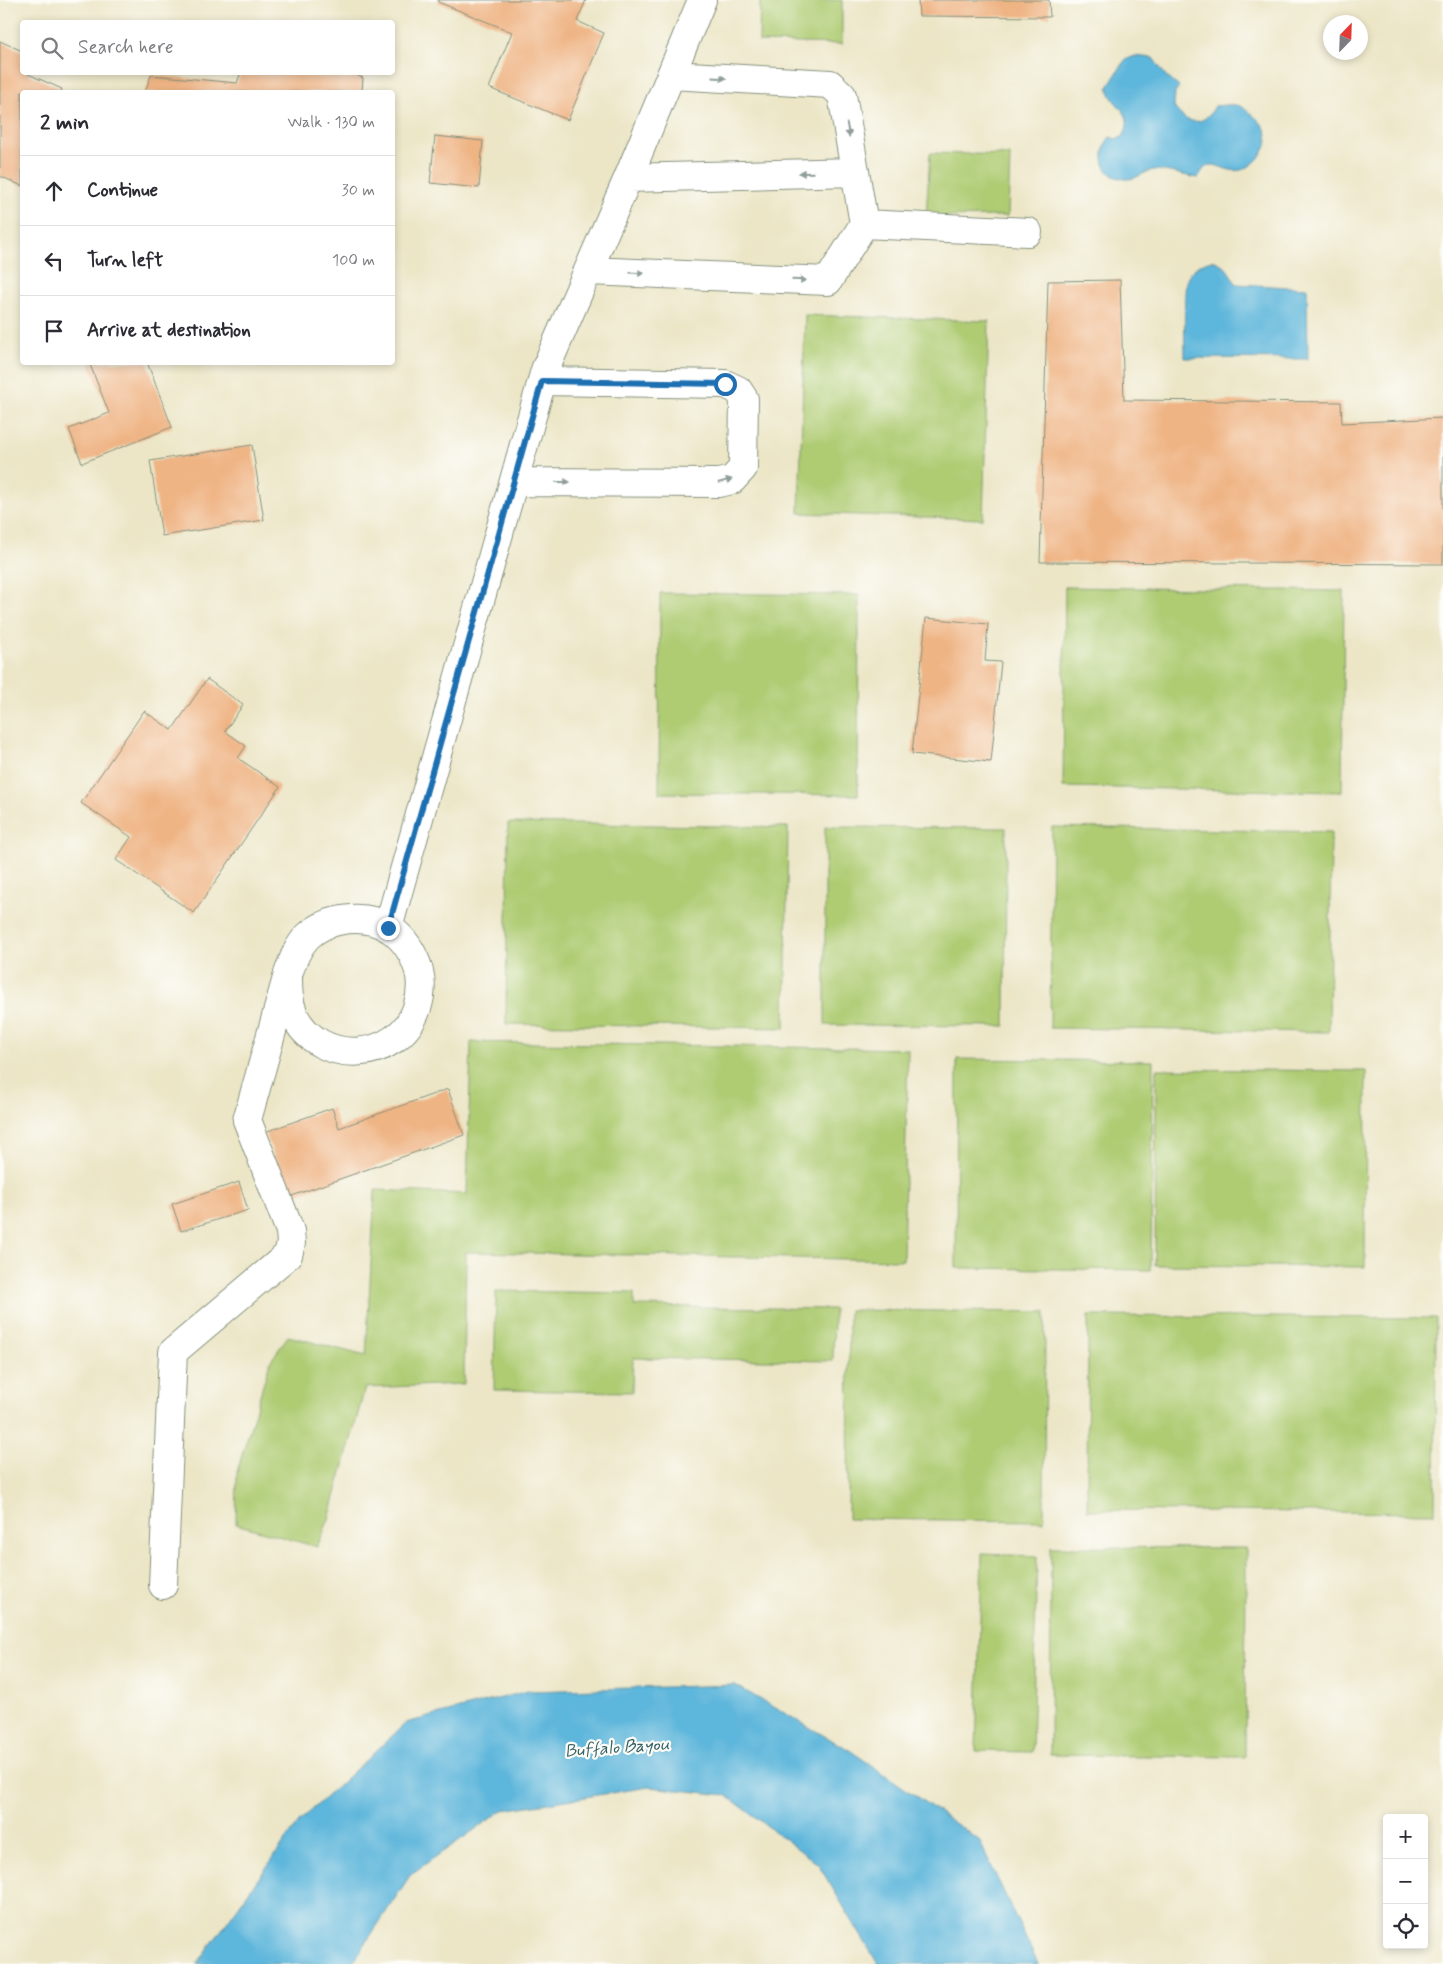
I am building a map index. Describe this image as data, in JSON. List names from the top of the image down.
{
  "water": ["Buffalo Bayou"],
  "north": "top right",
  "page": {
    "search": "Search here",
    "heading": ["2 min", "Walk · 130 m"],
    "list": [
      ["Continue", "30 m"],
      ["Turn left", "100 m"],
      "Arrive at destination"
    ],
    "map_buttons": ["+", "−"]
  }
}
